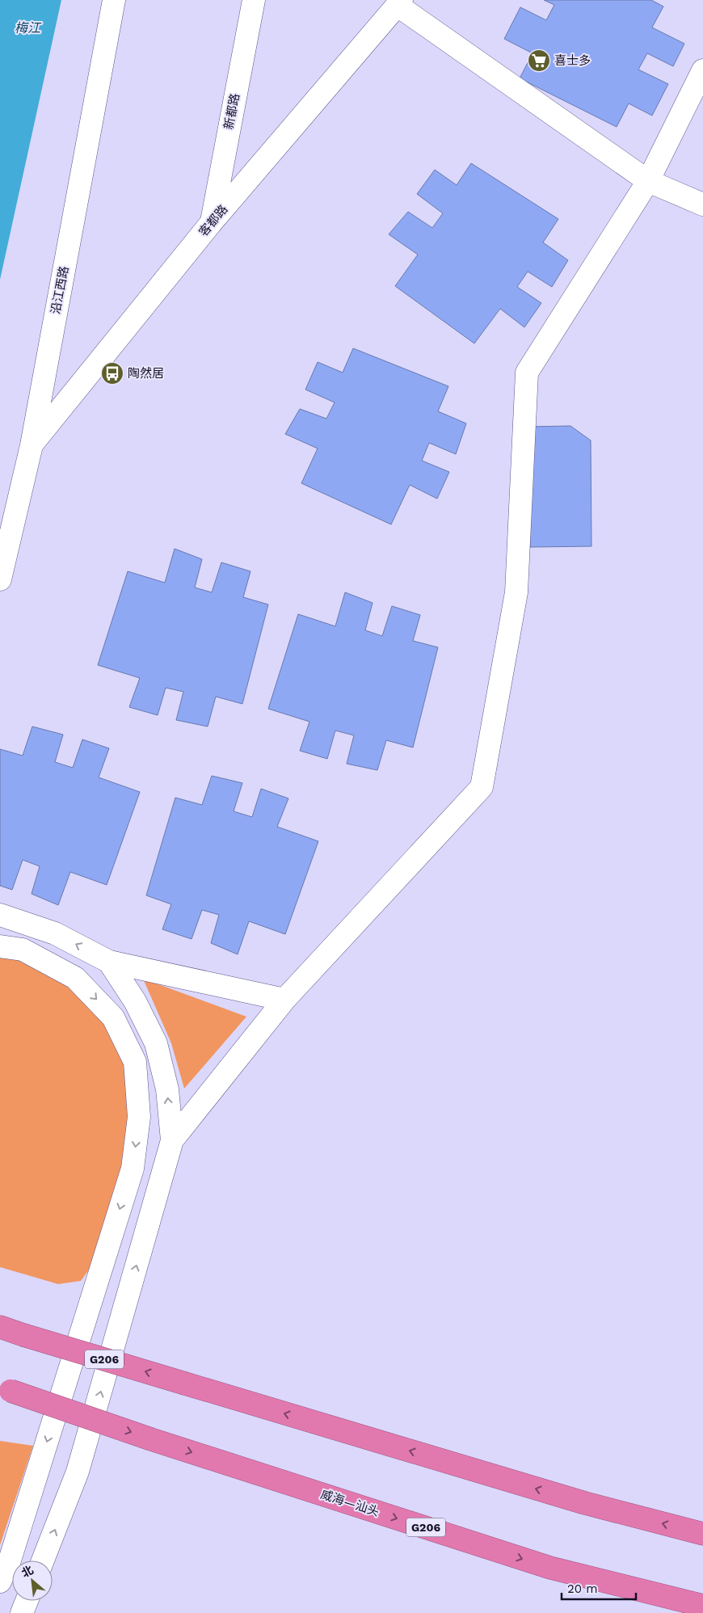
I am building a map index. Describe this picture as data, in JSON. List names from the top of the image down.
{
  "streets": {
    "highway": ["G206", "威海—汕头"],
    "street": ["新都路", "客都路", "沿江西路"]
  },
  "crossings": [
    ["新都路", "客都路"],
    ["客都路", "沿江西路"]
  ],
  "water": ["梅江"],
  "places": {
    "supermarket": ["喜士多"],
    "bus stop": ["陶然居"]
  },
  "scale_bar": "20 m",
  "north": "top left"
}
